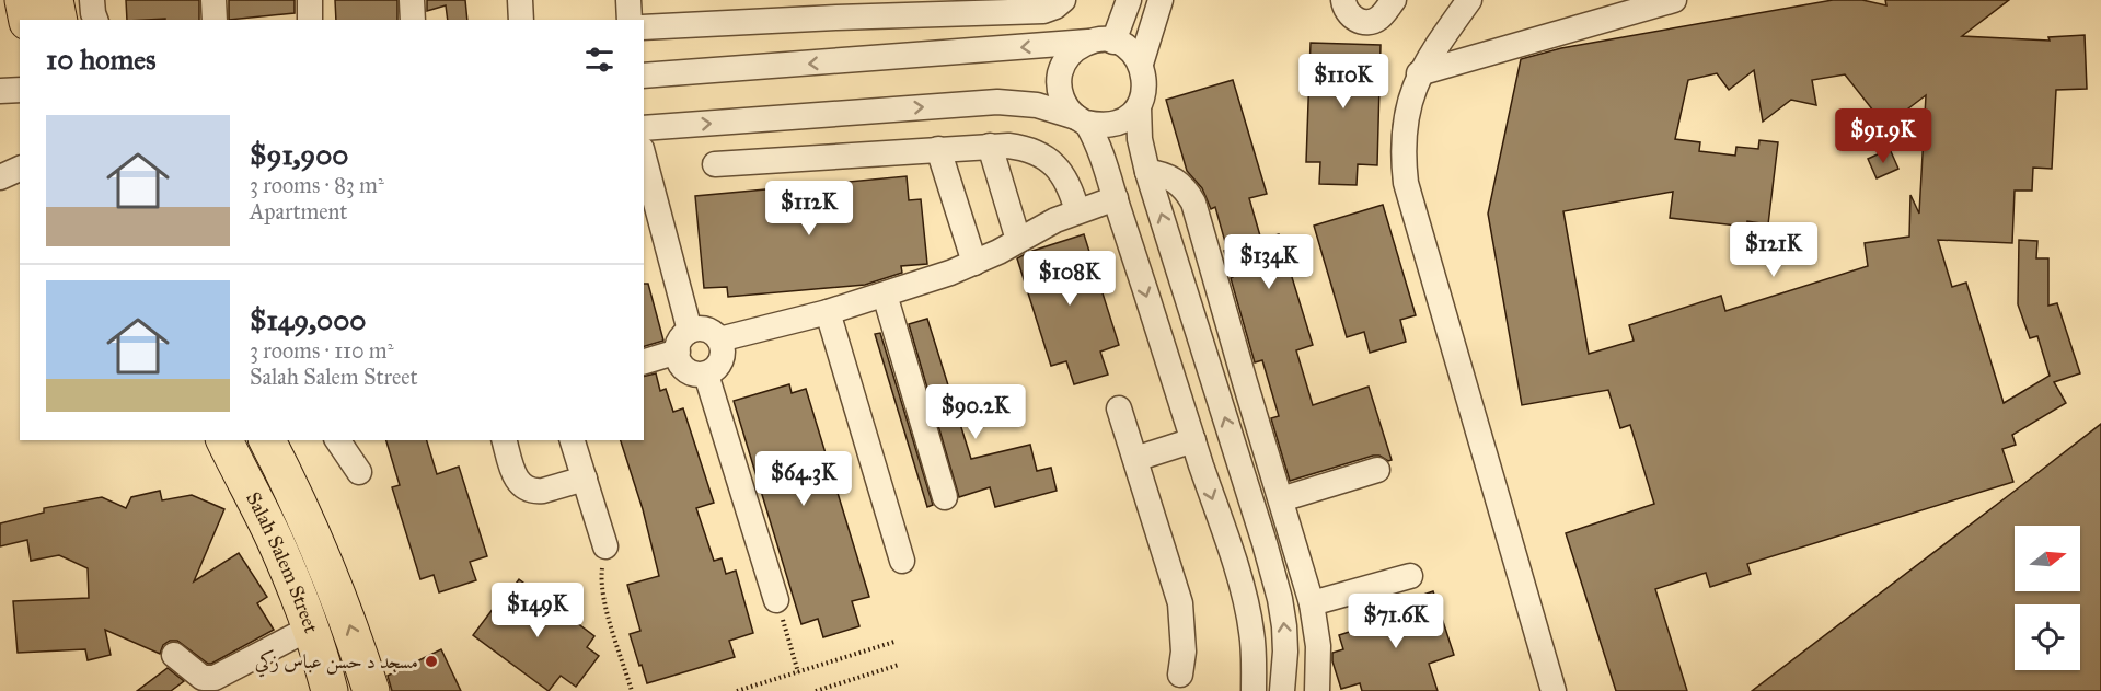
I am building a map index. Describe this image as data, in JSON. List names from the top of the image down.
{
  "streets": {
    "highway": ["Salah Salem Street"]
  },
  "places": ["مسجد د حسن عباس زكي"],
  "north": "right",
  "page": {
    "heading": "10 homes",
    "price": [
      "$110K",
      "$91.9K",
      "$112K",
      "$121K",
      "$134K",
      "$108K",
      "$90.2K",
      "$64.3K",
      "$149K",
      "$71.6K"
    ],
    "list": [
      {
        "name": "$91,900",
        "note": "3 rooms · 83 m² · Apartment"
      },
      {
        "name": "$149,000",
        "note": "3 rooms · 110 m² · Salah Salem Street"
      }
    ]
  }
}
